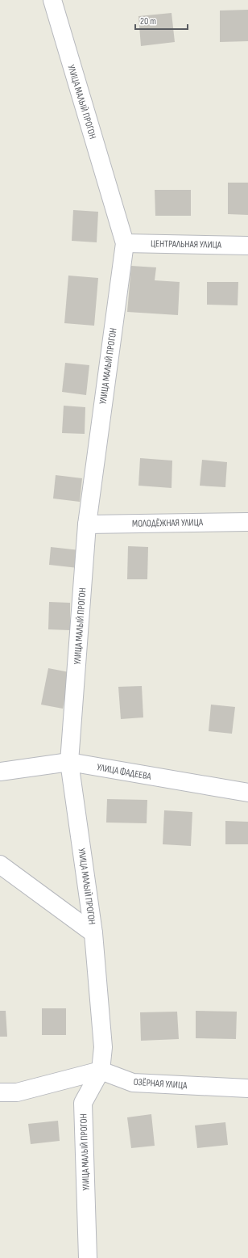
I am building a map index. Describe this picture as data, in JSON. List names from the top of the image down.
{
  "streets": {
    "street": [
      "УЛИЦА МАЛЫЙ ПРОГОН",
      "ЦЕНТРАЛЬНАЯ УЛИЦА",
      "МОЛОДЁЖНАЯ УЛИЦА",
      "УЛИЦА ФАДЕЕВА",
      "ОЗЁРНАЯ УЛИЦА"
    ]
  },
  "crossings": [
    ["УЛИЦА МАЛЫЙ ПРОГОН", "ЦЕНТРАЛЬНАЯ УЛИЦА"],
    ["УЛИЦА МАЛЫЙ ПРОГОН", "МОЛОДЁЖНАЯ УЛИЦА"],
    ["УЛИЦА МАЛЫЙ ПРОГОН", "УЛИЦА ФАДЕЕВА"],
    ["УЛИЦА МАЛЫЙ ПРОГОН", "ОЗЁРНАЯ УЛИЦА"]
  ],
  "scale_bar": "20 m"
}
